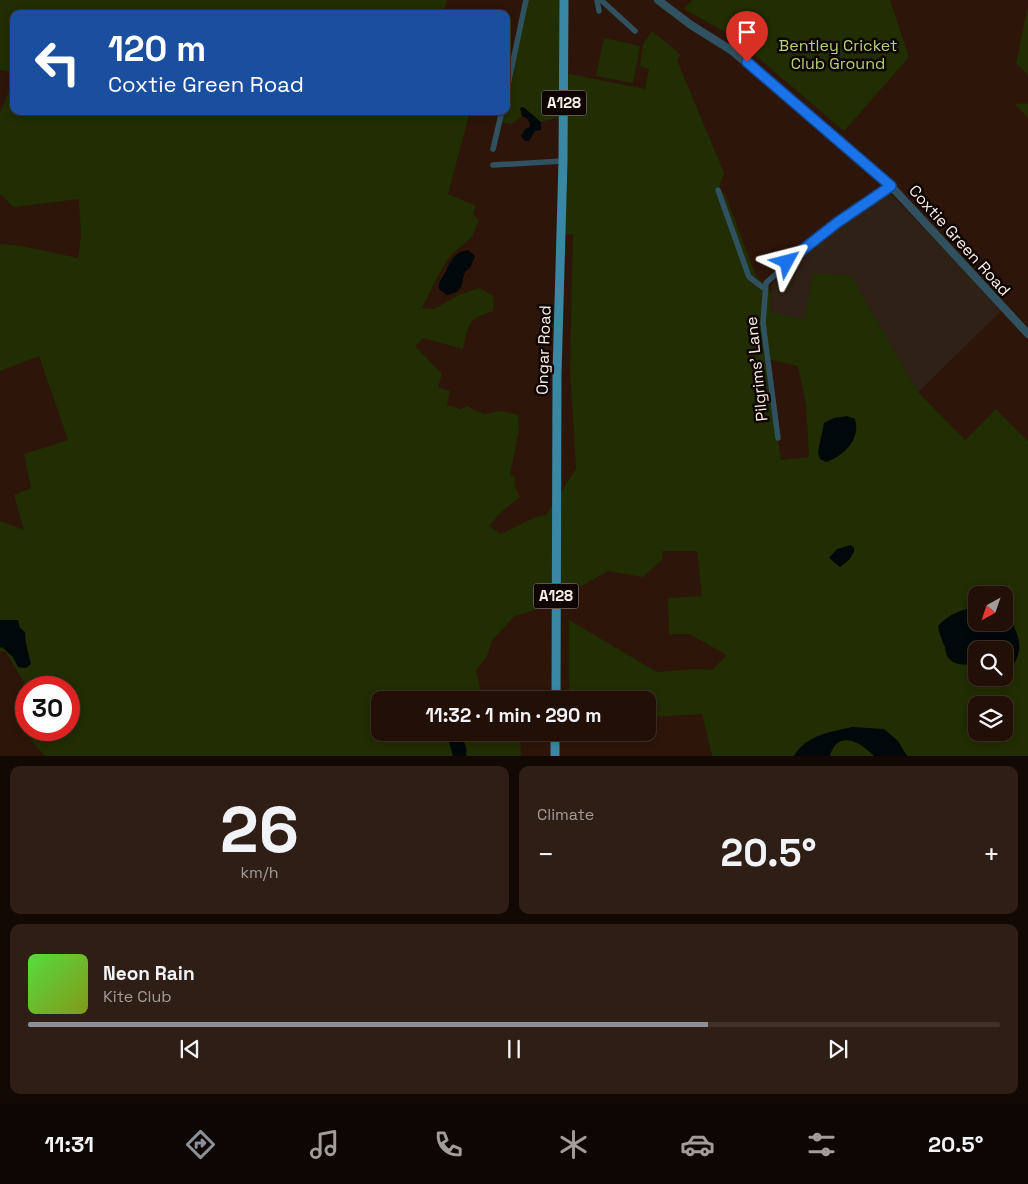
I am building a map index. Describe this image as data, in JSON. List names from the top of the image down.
{
  "streets": {
    "main road": ["A128", "Ongar Road"],
    "street": ["Coxtie Green Road", "Pilgrims' Lane"]
  },
  "parks": ["Bentley Cricket Club Ground"],
  "north": "bottom left",
  "page": {
    "turn": ["120 m", "Coxtie Green Road"],
    "limit": "30",
    "trip": "11:32 · 1 min · 290 m",
    "tile": [
      ["26", "km/h"],
      "Climate"
    ],
    "heat": ["−", "20.5°", "+"],
    "song": ["Neon Rain", "Kite Club"],
    "tabs": ["11:31", "20.5°"]
  }
}
